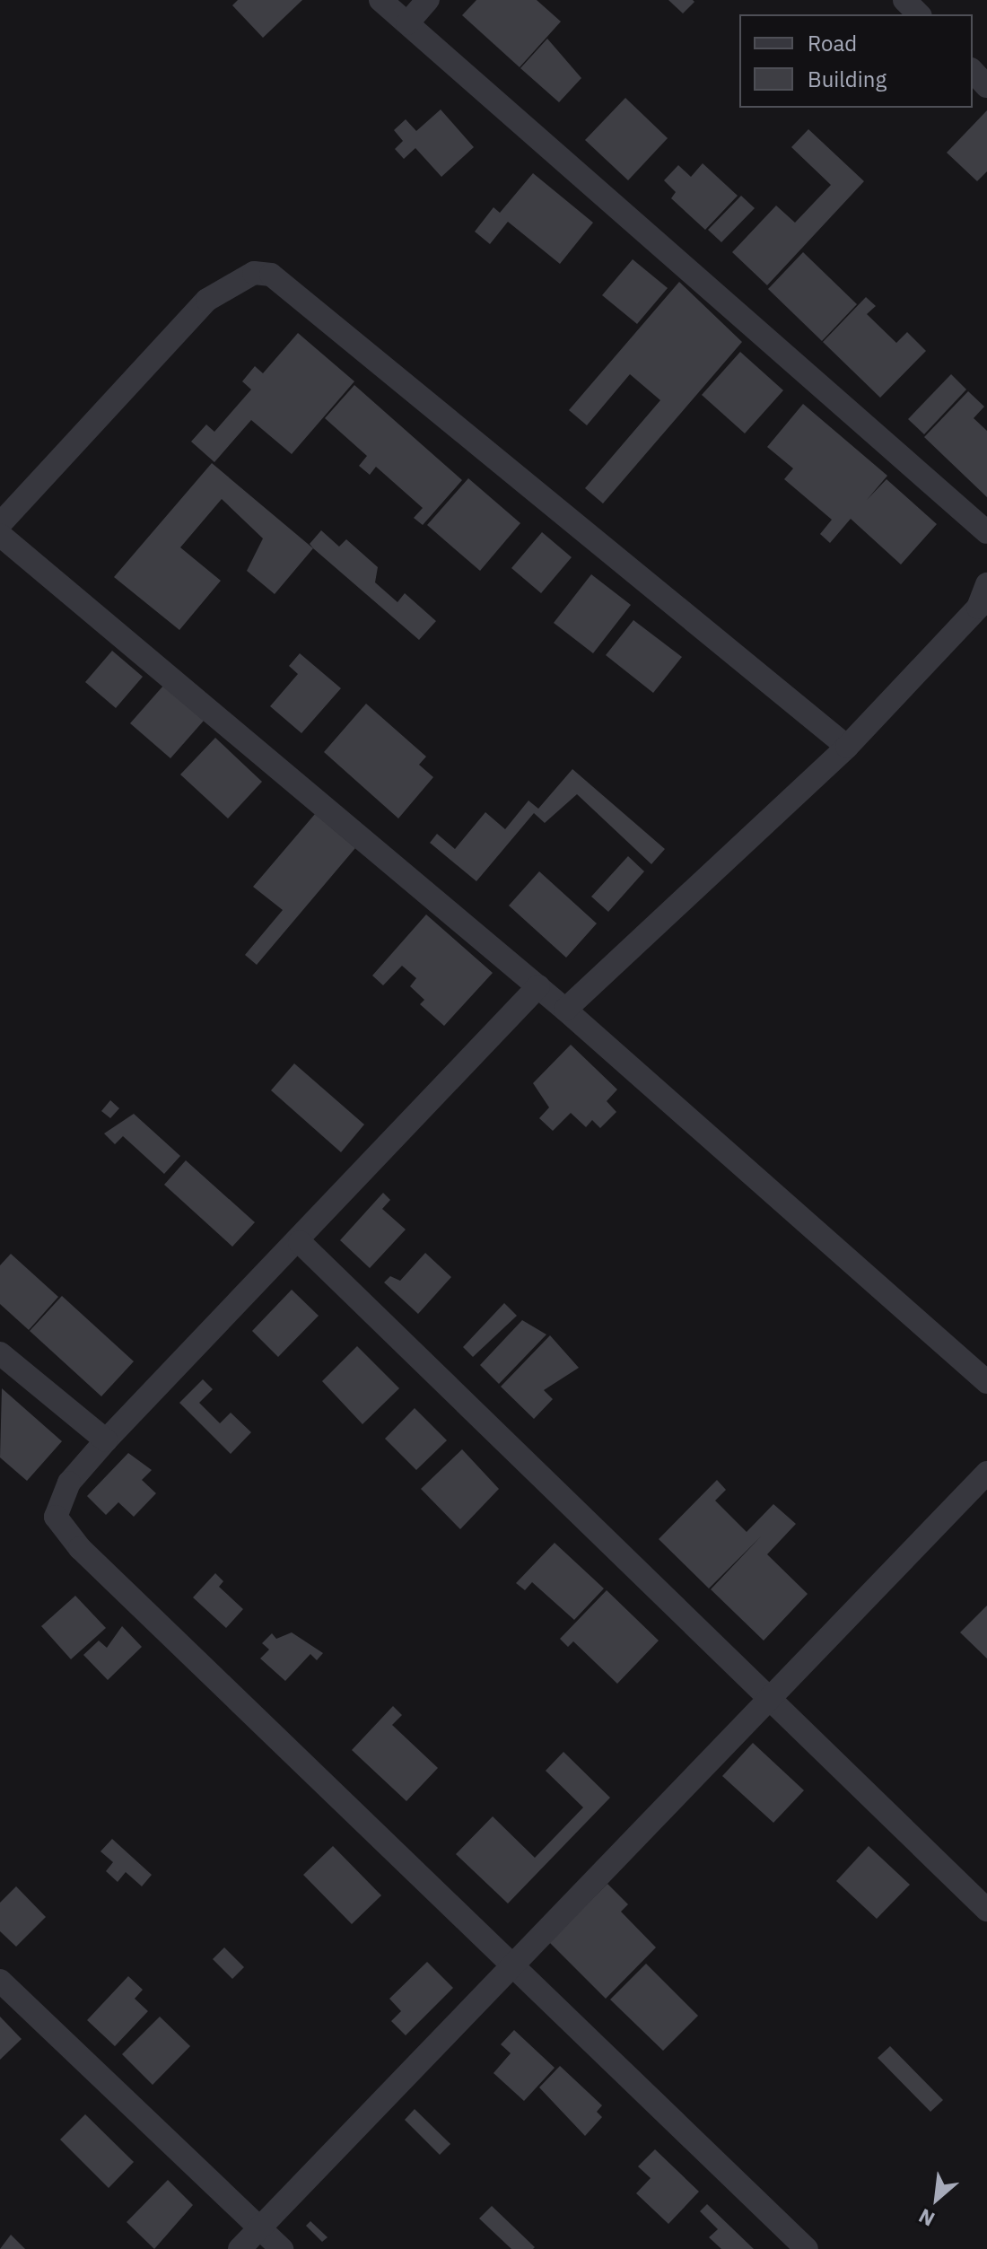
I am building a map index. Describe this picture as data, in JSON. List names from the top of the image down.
{
  "legend": ["Road", "Building"],
  "north": "bottom left"
}
